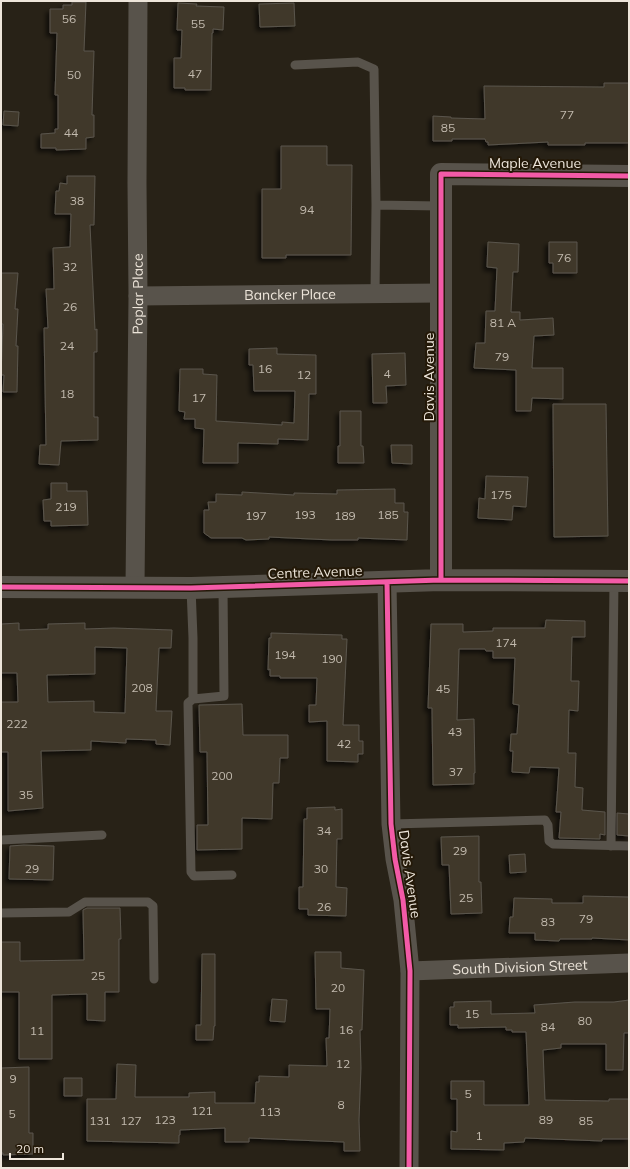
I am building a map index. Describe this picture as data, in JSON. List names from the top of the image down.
{
  "streets": {
    "street": [
      "Maple Avenue",
      "Poplar Place",
      "Bancker Place",
      "Davis Avenue",
      "Centre Avenue",
      "South Division Street"
    ]
  },
  "crossings": [
    ["Maple Avenue", "Davis Avenue"],
    ["Poplar Place", "Bancker Place"],
    ["Poplar Place", "Centre Avenue"],
    ["Bancker Place", "Davis Avenue"],
    ["Davis Avenue", "Centre Avenue"],
    ["Davis Avenue", "South Division Street"]
  ],
  "house_numbers": [
    "56",
    "55",
    "47",
    "50",
    "77",
    "85",
    "44",
    "38",
    "94",
    "76",
    "32",
    "26",
    "81 A",
    "24",
    "79",
    "16",
    "4",
    "12",
    "18",
    "17",
    "175",
    "219",
    "193",
    "185",
    "197",
    "189",
    "174",
    "194",
    "190",
    "208",
    "45",
    "222",
    "43",
    "42",
    "37",
    "200",
    "35",
    "34",
    "29",
    "29",
    "30",
    "25",
    "26",
    "79",
    "83",
    "25",
    "20",
    "15",
    "80",
    "84",
    "16",
    "11",
    "12",
    "9",
    "5",
    "8",
    "121",
    "113",
    "5",
    "123",
    "89",
    "131",
    "127",
    "85",
    "1"
  ],
  "scale_bar": "20 m"
}
